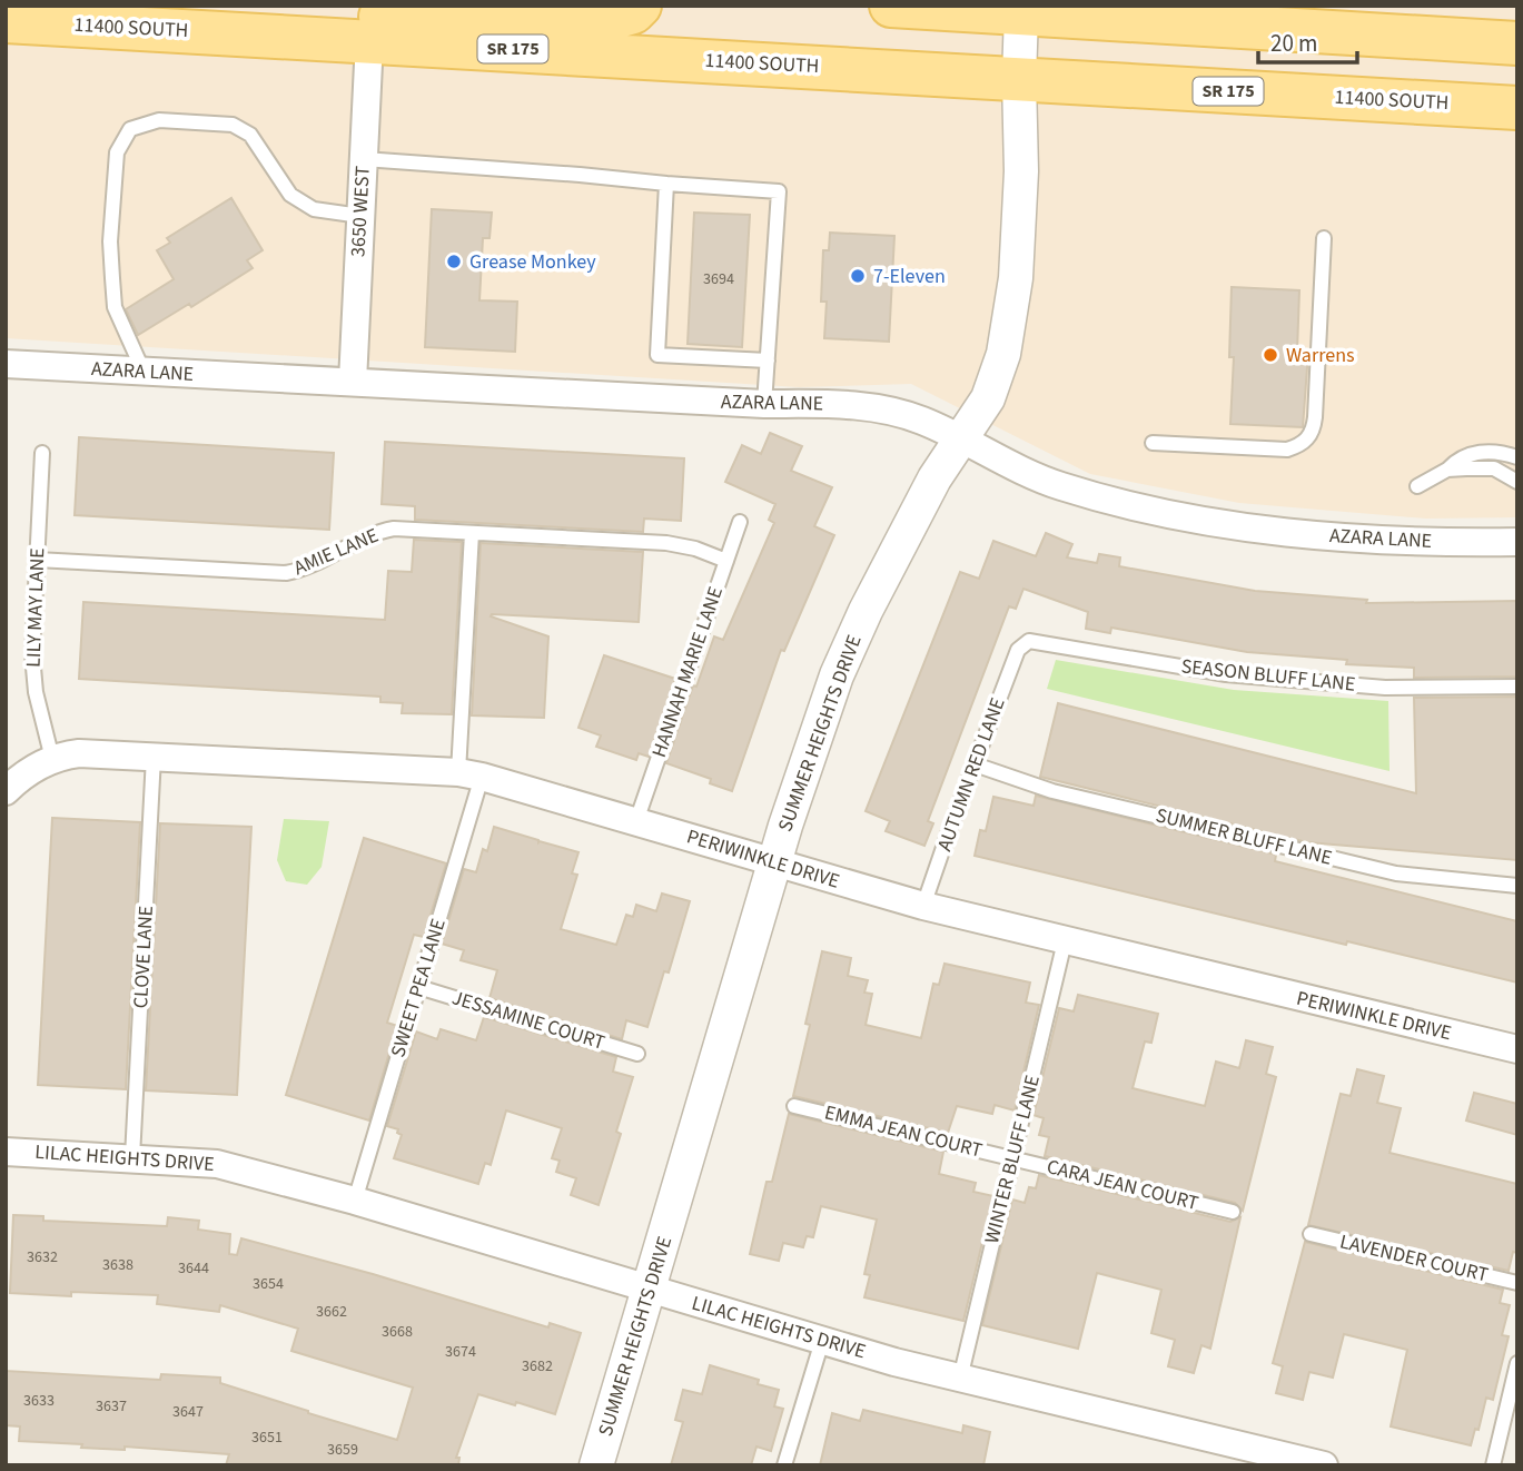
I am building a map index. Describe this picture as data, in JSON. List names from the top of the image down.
{
  "streets": {
    "main road": ["11400 SOUTH", "SR 175"],
    "street": [
      "3650 WEST",
      "AZARA LANE",
      "SUMMER HEIGHTS DRIVE",
      "PERIWINKLE DRIVE",
      "LILAC HEIGHTS DRIVE"
    ],
    "lane": [
      "AMIE LANE",
      "LILY MAY LANE",
      "HANNAH MARIE LANE",
      "SEASON BLUFF LANE",
      "AUTUMN RED LANE",
      "SUMMER BLUFF LANE",
      "CLOVE LANE",
      "SWEET PEA LANE",
      "JESSAMINE COURT",
      "EMMA JEAN COURT",
      "WINTER BLUFF LANE",
      "CARA JEAN COURT",
      "LAVENDER COURT"
    ]
  },
  "crossings": [
    ["11400 SOUTH", "3650 WEST"],
    ["11400 SOUTH", "SUMMER HEIGHTS DRIVE"],
    ["3650 WEST", "AZARA LANE"],
    ["AZARA LANE", "SUMMER HEIGHTS DRIVE"],
    ["AMIE LANE", "LILY MAY LANE"],
    ["AMIE LANE", "HANNAH MARIE LANE"],
    ["AMIE LANE", "SWEET PEA LANE"],
    ["LILY MAY LANE", "PERIWINKLE DRIVE"],
    ["HANNAH MARIE LANE", "PERIWINKLE DRIVE"],
    ["SEASON BLUFF LANE", "AUTUMN RED LANE"],
    ["SUMMER HEIGHTS DRIVE", "PERIWINKLE DRIVE"],
    ["SUMMER HEIGHTS DRIVE", "LILAC HEIGHTS DRIVE"],
    ["AUTUMN RED LANE", "SUMMER BLUFF LANE"],
    ["AUTUMN RED LANE", "PERIWINKLE DRIVE"],
    ["PERIWINKLE DRIVE", "CLOVE LANE"],
    ["PERIWINKLE DRIVE", "SWEET PEA LANE"],
    ["PERIWINKLE DRIVE", "WINTER BLUFF LANE"],
    ["CLOVE LANE", "LILAC HEIGHTS DRIVE"],
    ["SWEET PEA LANE", "JESSAMINE COURT"],
    ["SWEET PEA LANE", "LILAC HEIGHTS DRIVE"],
    ["EMMA JEAN COURT", "WINTER BLUFF LANE"],
    ["EMMA JEAN COURT", "CARA JEAN COURT"],
    ["LILAC HEIGHTS DRIVE", "WINTER BLUFF LANE"],
    ["WINTER BLUFF LANE", "CARA JEAN COURT"]
  ],
  "places": ["Grease Monkey", "7-Eleven", "Warrens"],
  "house_numbers": [
    "3694",
    "3632",
    "3638",
    "3644",
    "3654",
    "3662",
    "3668",
    "3674",
    "3682",
    "3633",
    "3637",
    "3647",
    "3651",
    "3659"
  ],
  "scale_bar": "20 m"
}
